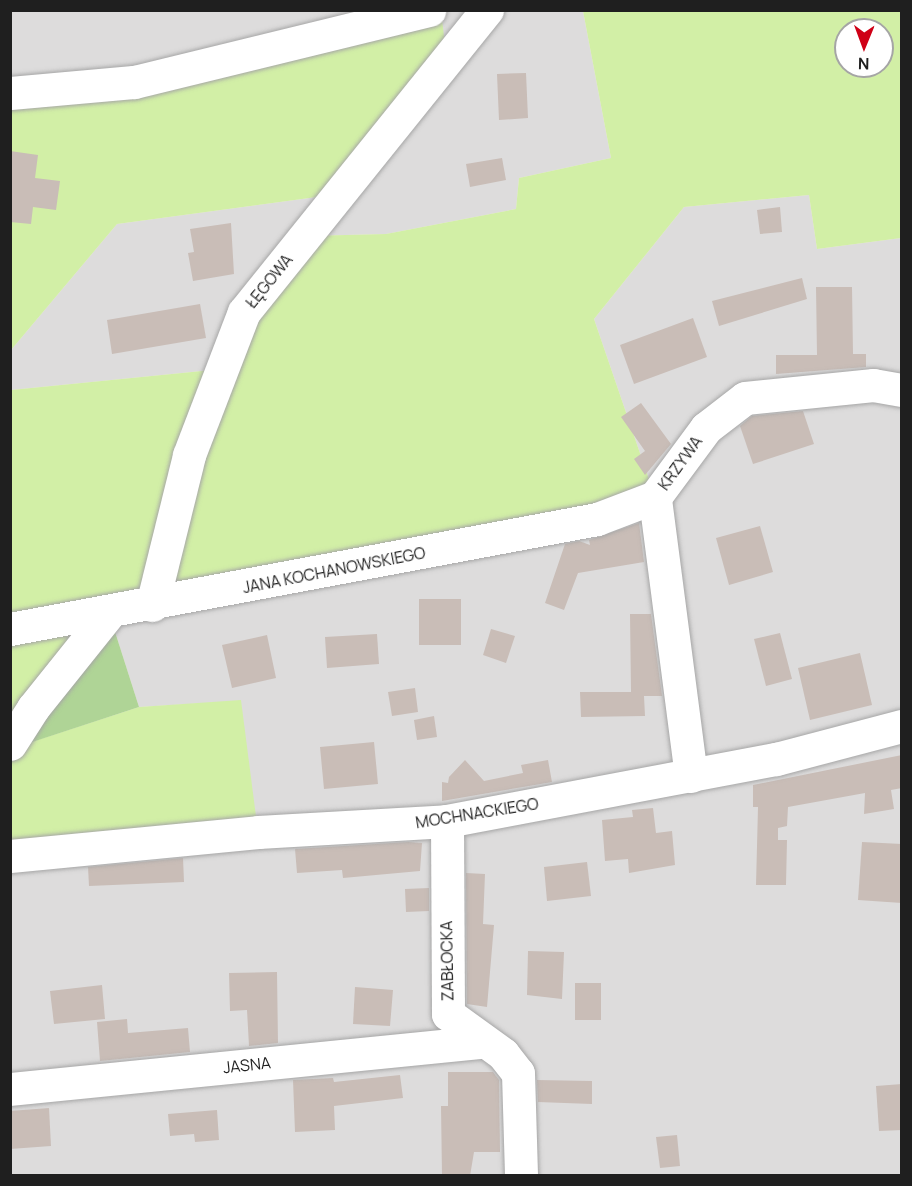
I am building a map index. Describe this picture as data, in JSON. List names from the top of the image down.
{
  "streets": {
    "street": [
      "ŁĘGOWA",
      "KRZYWA",
      "JANA KOCHANOWSKIEGO",
      "MOCHNACKIEGO",
      "ZABŁOCKA",
      "JASNA"
    ]
  },
  "crossings": [
    ["ŁĘGOWA", "JANA KOCHANOWSKIEGO"],
    ["KRZYWA", "JANA KOCHANOWSKIEGO"],
    ["KRZYWA", "MOCHNACKIEGO"],
    ["MOCHNACKIEGO", "ZABŁOCKA"],
    ["ZABŁOCKA", "JASNA"]
  ],
  "north": "bottom"
}
